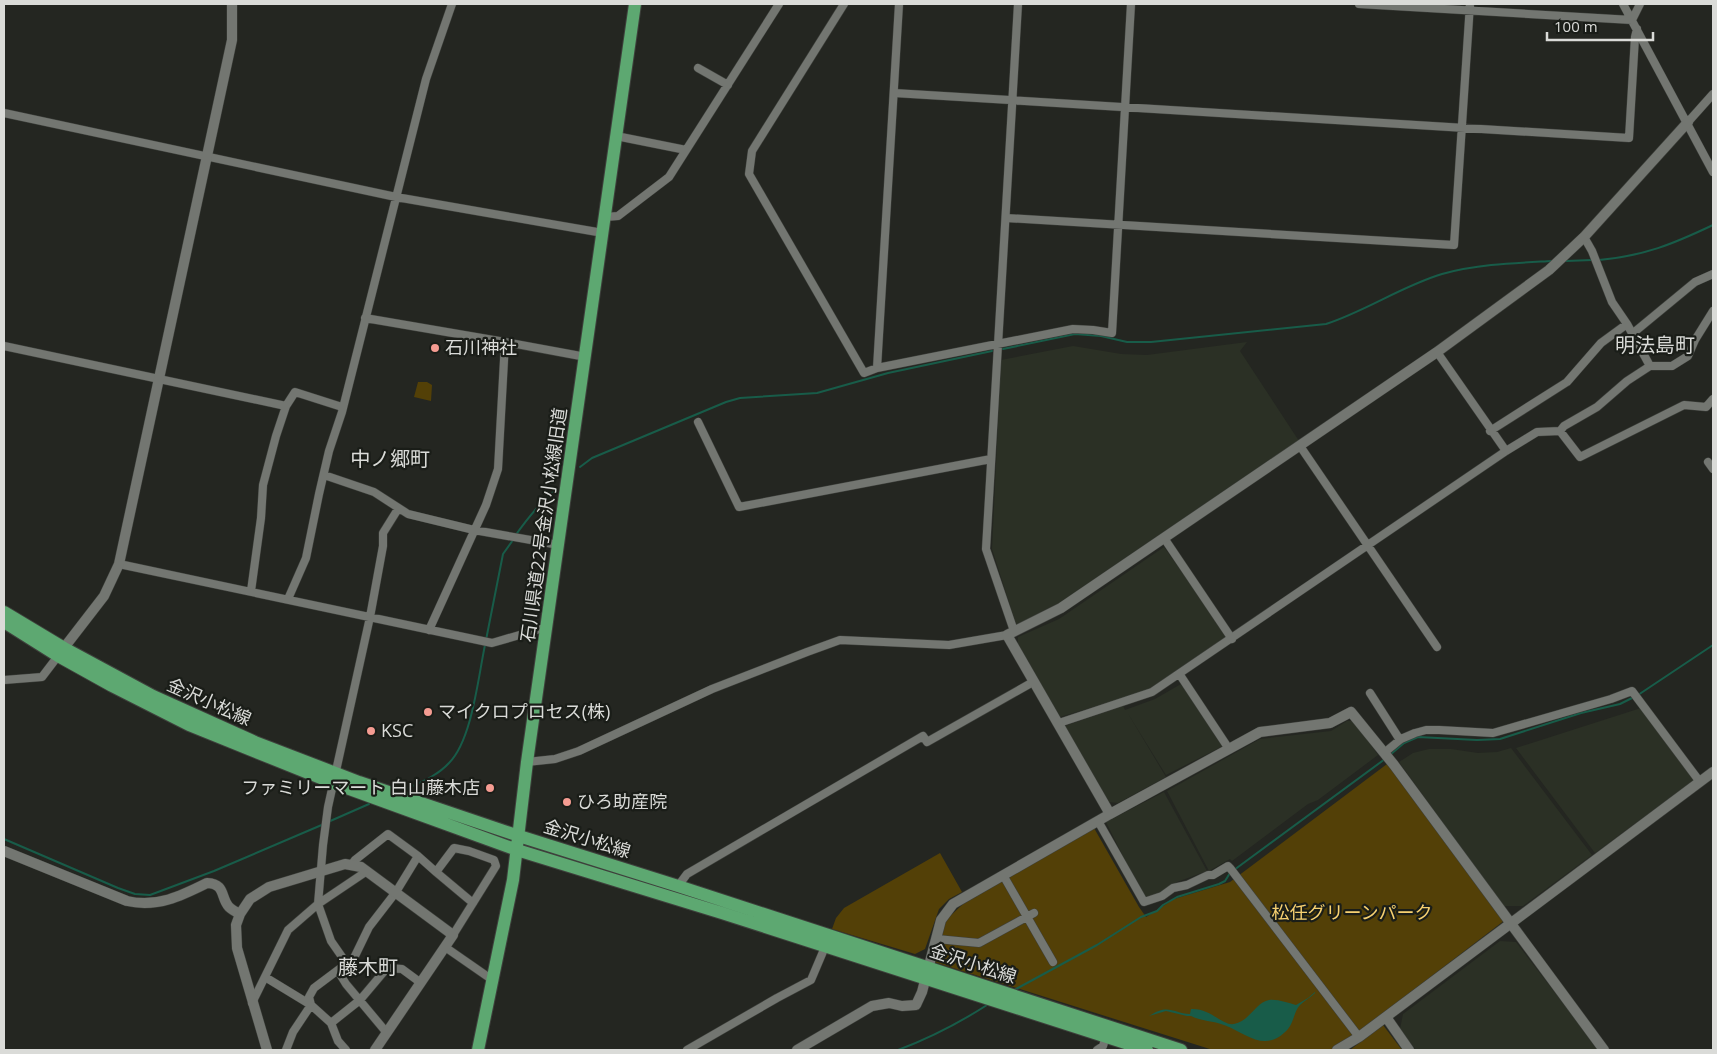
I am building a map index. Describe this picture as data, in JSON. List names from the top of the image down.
{
  "streets": {
    "main road": ["石川県道22号金沢小松線旧道", "金沢小松線"]
  },
  "crossings": [
    ["石川県道22号金沢小松線旧道", "金沢小松線"]
  ],
  "districts": ["明法島町", "中ノ郷町", "藤木町"],
  "parks": ["松任グリーンパーク"],
  "places": [
    "石川神社",
    "マイクロプロセス(株)",
    "KSC",
    "ファミリーマート 白山藤木店",
    "ひろ助産院"
  ],
  "scale_bar": "100 m"
}
